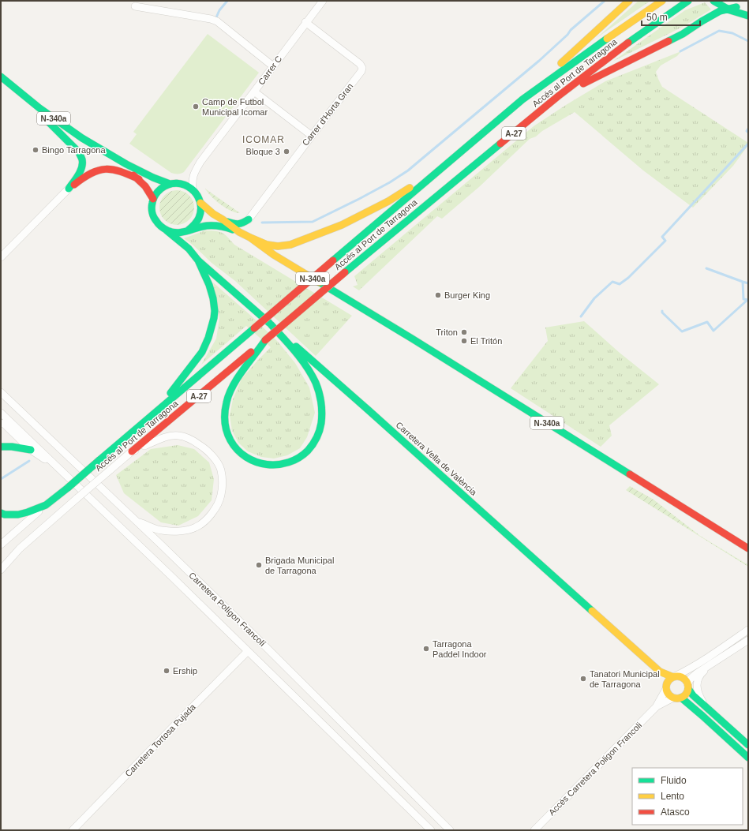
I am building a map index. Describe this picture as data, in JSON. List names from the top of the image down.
{
  "streets": {
    "main road": [
      "Accés al Port de Tarragona",
      "N-340a",
      "A-27",
      "Carretera Vella de València"
    ],
    "street": [
      "Carrer C",
      "Carrer d'Horta Gran",
      "Carretera Polígon Francolí",
      "Carretera Tortosa Pujada",
      "Accés Carretera Poligon Francoli"
    ]
  },
  "crossings": [
    ["Carrer C", "Carrer d'Horta Gran"],
    ["Carrer C", "N-340a"],
    ["Carretera Vella de València", "Accés Carretera Poligon Francoli"],
    ["Carretera Polígon Francolí", "Carretera Tortosa Pujada"]
  ],
  "districts": ["ICOMAR"],
  "places": [
    "Camp de Futbol Municipal Icomar",
    "Bingo Tarragona",
    "Bloque 3",
    "Burger King",
    "Triton",
    "El Tritón",
    "Brigada Municipal de Tarragona",
    "Tarragona Paddel Indoor",
    "Ership",
    "Tanatori Municipal de Tarragona"
  ],
  "legend": ["Fluido", "Lento", "Atasco"],
  "scale_bar": "50 m"
}
